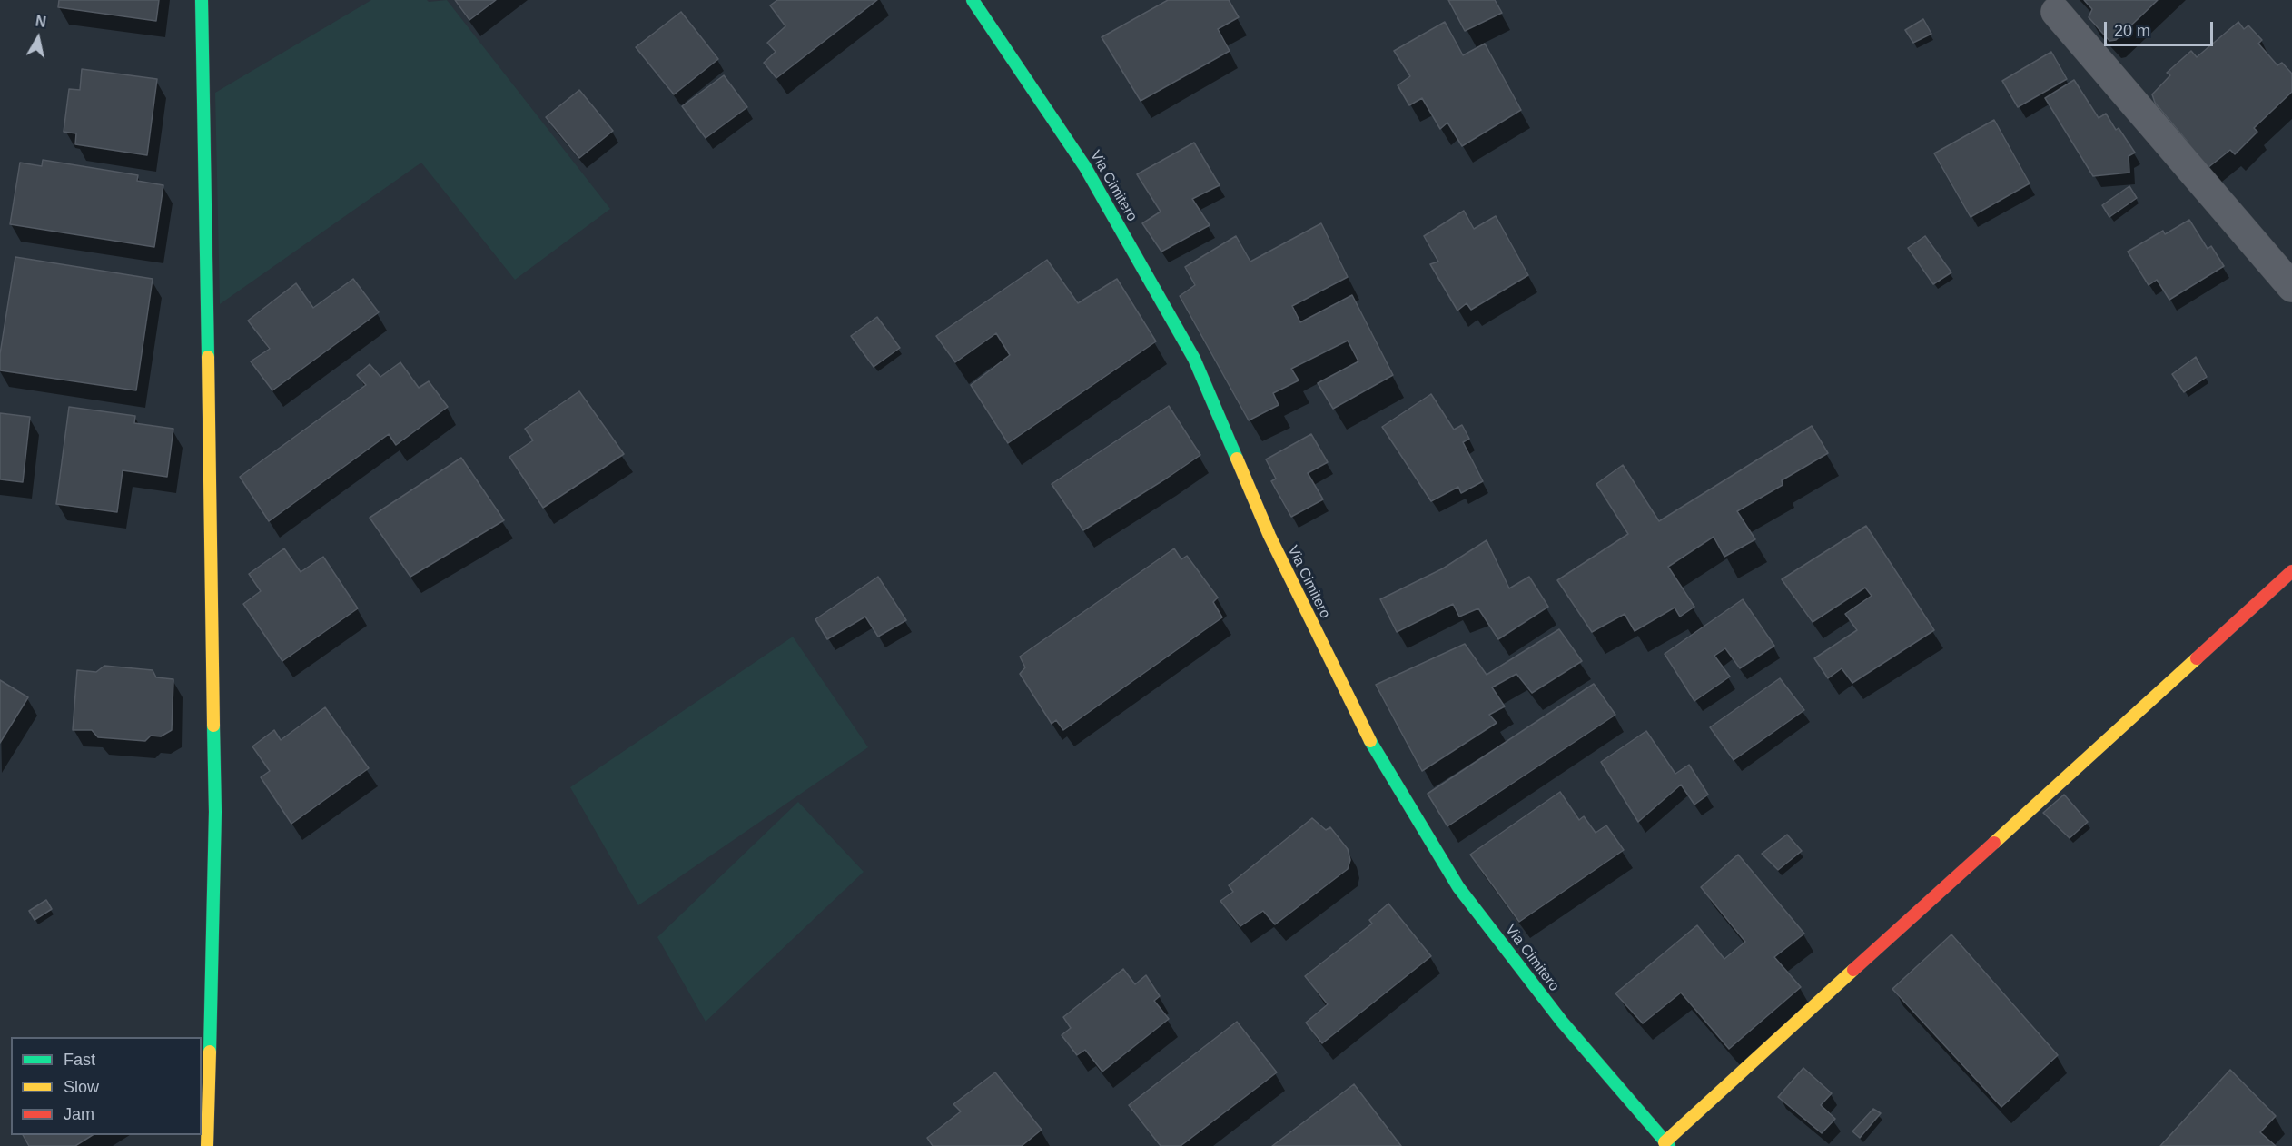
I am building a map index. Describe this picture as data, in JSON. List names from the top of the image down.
{
  "streets": {
    "street": ["Via Cimitero"]
  },
  "legend": ["Fast", "Slow", "Jam"],
  "scale_bar": "20 m",
  "north": "top"
}
